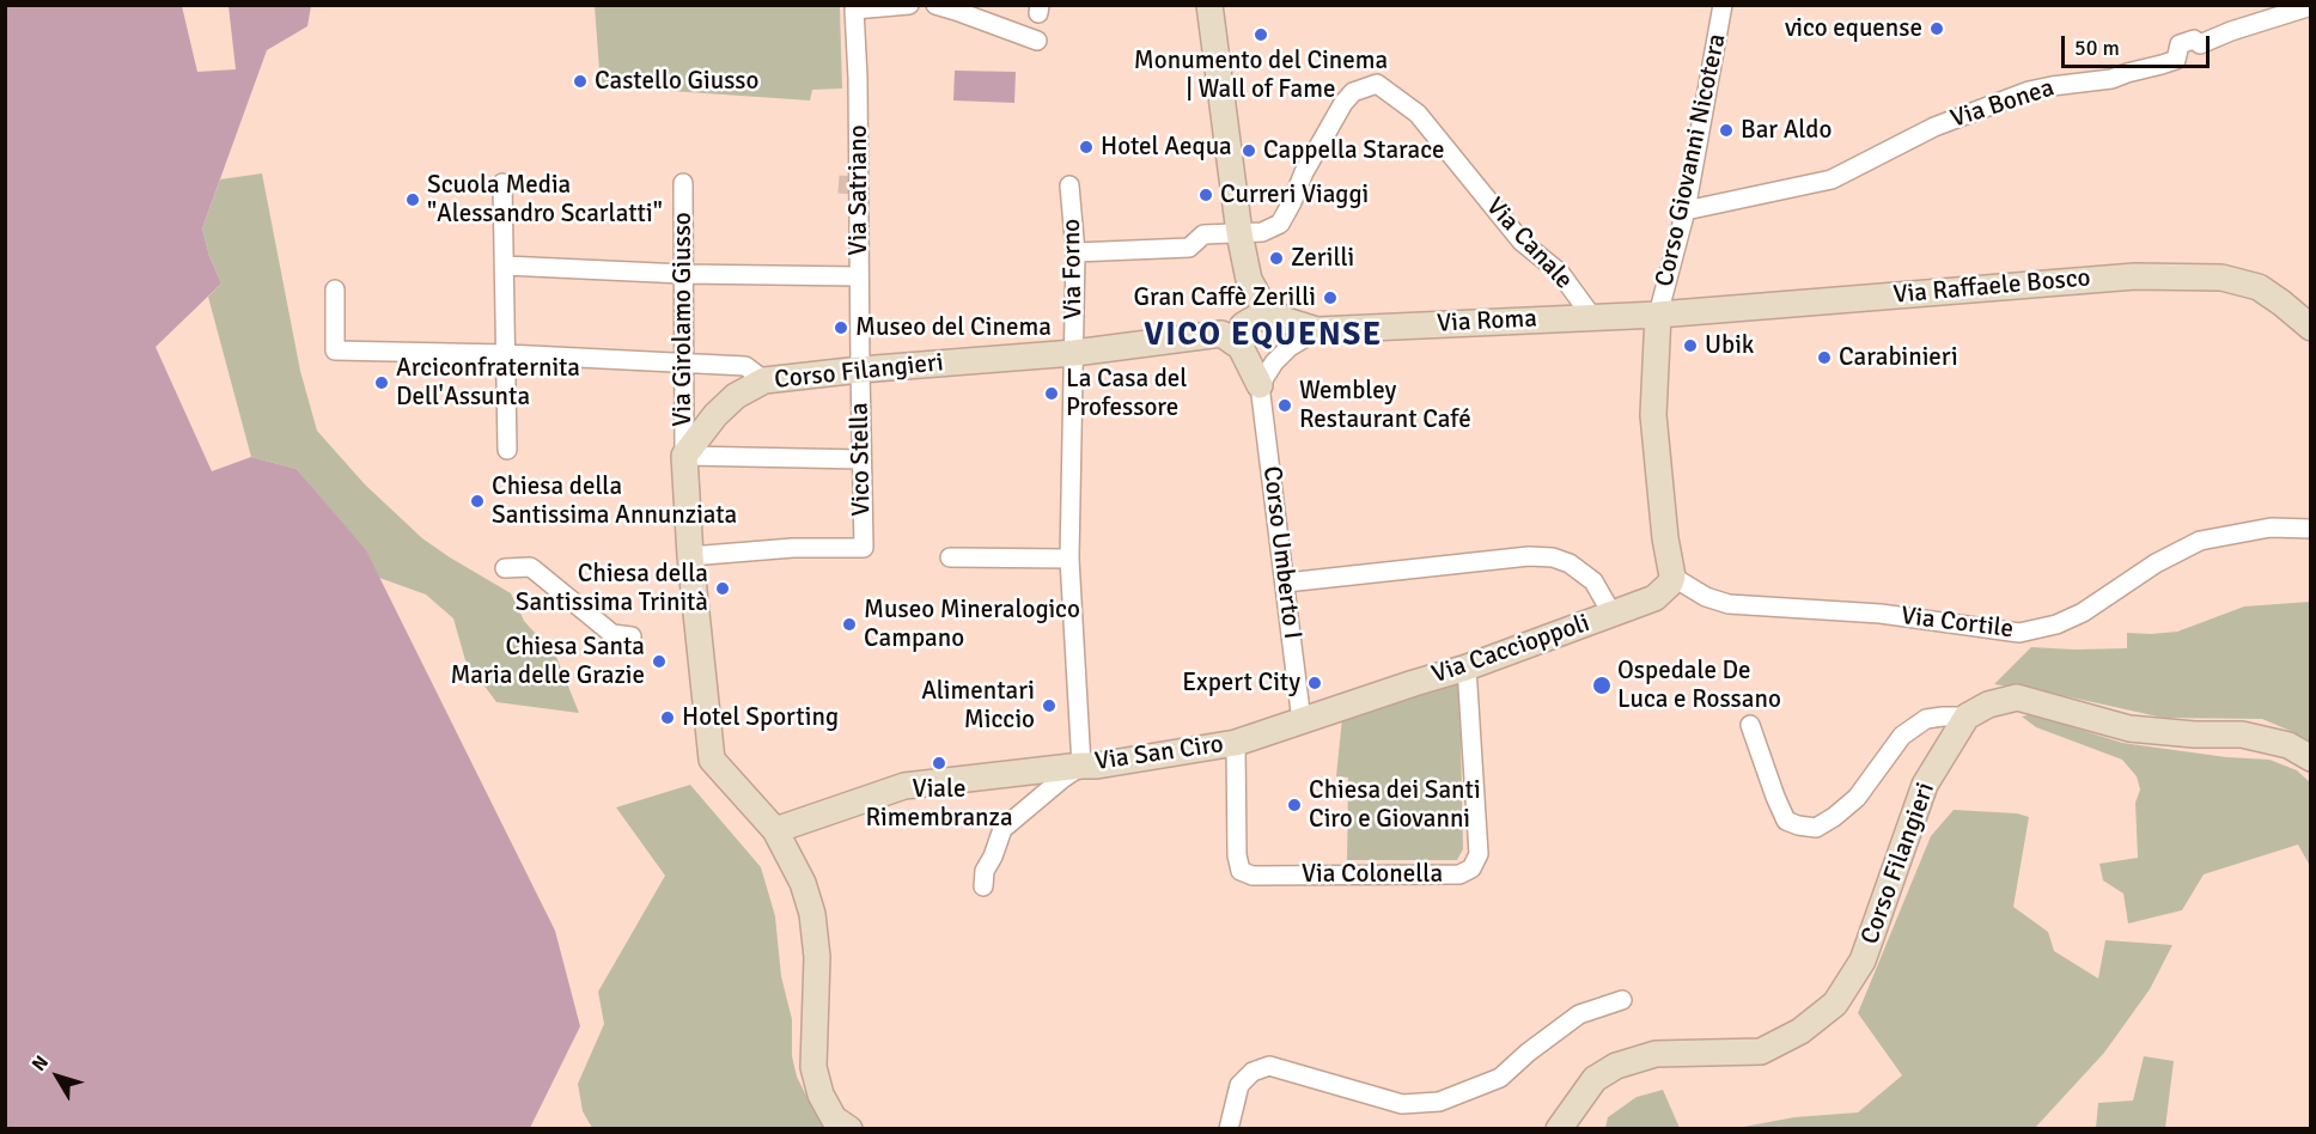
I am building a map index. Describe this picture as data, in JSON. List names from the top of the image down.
{
  "streets": {
    "street": [
      "Via Bonea",
      "Corso Giovanni Nicotera",
      "Via Satriano",
      "Via Canale",
      "Via Forno",
      "Via Raffaele Bosco",
      "Via Girolamo Giusso",
      "Via Roma",
      "Corso Filangieri",
      "Vico Stella",
      "Corso Umberto I",
      "Via Cortile",
      "Via Caccioppoli",
      "Via San Ciro",
      "Via Colonella"
    ]
  },
  "crossings": [
    ["Via Bonea", "Corso Giovanni Nicotera"],
    ["Corso Giovanni Nicotera", "Via Raffaele Bosco"],
    ["Corso Giovanni Nicotera", "Via Roma"],
    ["Via Satriano", "Corso Filangieri"],
    ["Via Satriano", "Vico Stella"],
    ["Via Canale", "Via Roma"],
    ["Via Forno", "Corso Filangieri"],
    ["Via Forno", "Via San Ciro"],
    ["Via Raffaele Bosco", "Via Roma"],
    ["Via Girolamo Giusso", "Corso Filangieri"],
    ["Corso Filangieri", "Vico Stella"],
    ["Corso Filangieri", "Via San Ciro"],
    ["Corso Umberto I", "Via Caccioppoli"],
    ["Corso Umberto I", "Via San Ciro"],
    ["Via Cortile", "Via Caccioppoli"],
    ["Via Caccioppoli", "Via San Ciro"],
    ["Via Caccioppoli", "Via Colonella"],
    ["Via San Ciro", "Via Colonella"]
  ],
  "districts": ["VICO EQUENSE"],
  "places": [
    "vico equense",
    "Monumento del Cinema | Wall of Fame",
    "Castello Giusso",
    "Bar Aldo",
    "Hotel Aequa",
    "Cappella Starace",
    "Curreri Viaggi",
    "Scuola Media \"Alessandro Scarlatti\"",
    "Zerilli",
    "Gran Caffè Zerilli",
    "Museo del Cinema",
    "Ubik",
    "Carabinieri",
    "Arciconfraternita Dell'Assunta",
    "La Casa del Professore",
    "Wembley Restaurant Café",
    "Chiesa della Santissima Annunziata",
    "Chiesa della Santissima Trinità",
    "Museo Mineralogico Campano",
    "Chiesa Santa Maria delle Grazie",
    "Expert City",
    "Ospedale De Luca e Rossano",
    "Alimentari Miccio",
    "Hotel Sporting",
    "Viale Rimembranza",
    "Chiesa dei Santi Ciro e Giovanni"
  ],
  "scale_bar": "50 m",
  "north": "top left"
}
